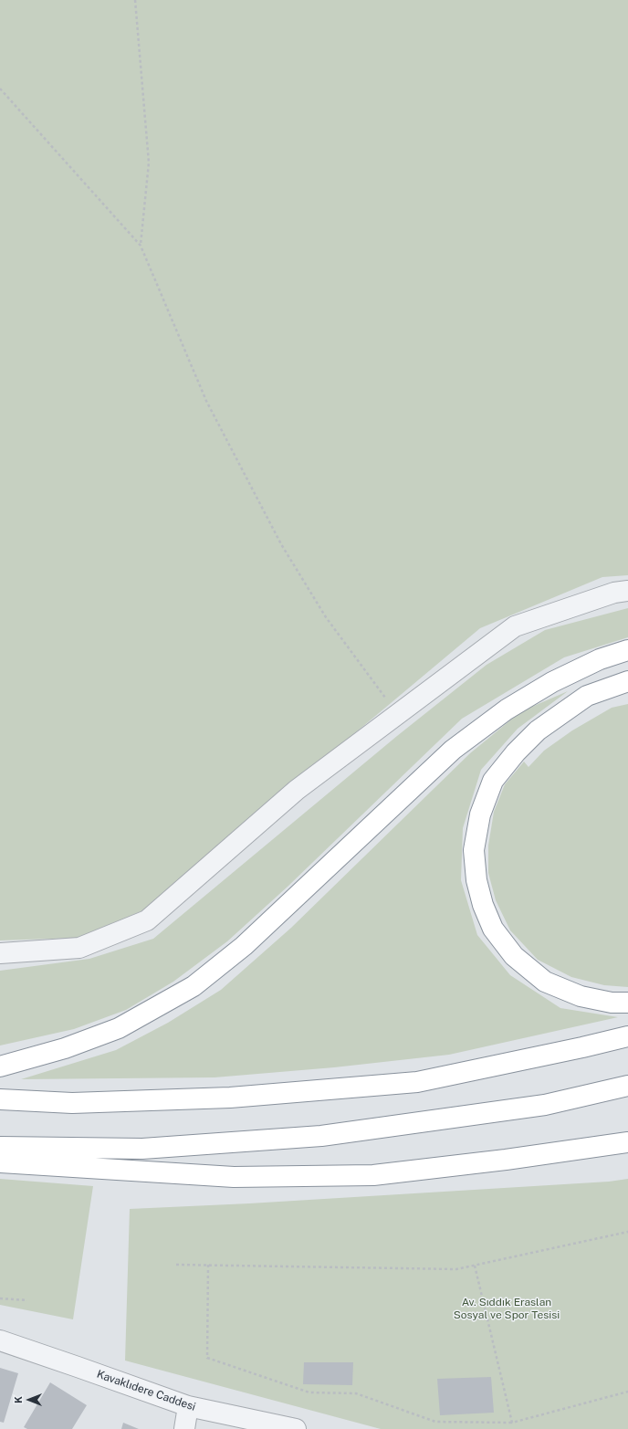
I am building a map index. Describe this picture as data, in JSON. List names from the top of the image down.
{
  "streets": {
    "street": ["Kavaklıdere Caddesi"]
  },
  "parks": ["Av. Sıddık Eraslan Sosyal ve Spor Tesisi"],
  "north": "left"
}
